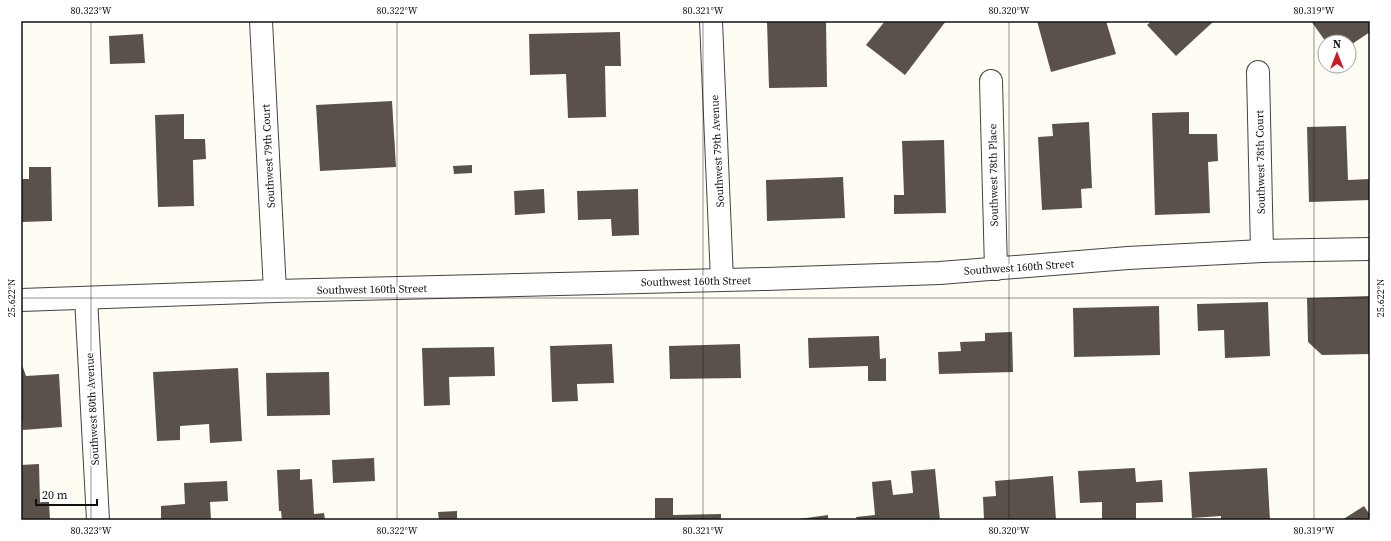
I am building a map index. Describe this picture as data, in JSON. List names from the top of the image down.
{
  "streets": {
    "street": [
      "Southwest 79th Avenue",
      "Southwest 79th Court",
      "Southwest 78th Court",
      "Southwest 78th Place",
      "Southwest 160th Street",
      "Southwest 80th Avenue"
    ]
  },
  "crossings": [
    ["Southwest 79th Avenue", "Southwest 160th Street"],
    ["Southwest 79th Court", "Southwest 160th Street"],
    ["Southwest 78th Court", "Southwest 160th Street"],
    ["Southwest 78th Place", "Southwest 160th Street"],
    ["Southwest 160th Street", "Southwest 80th Avenue"]
  ],
  "scale_bar": "20 m",
  "north": "top",
  "coordinates": [
    "80.323°W",
    "80.322°W",
    "80.321°W",
    "80.320°W",
    "80.319°W",
    "25.622°N"
  ]
}
